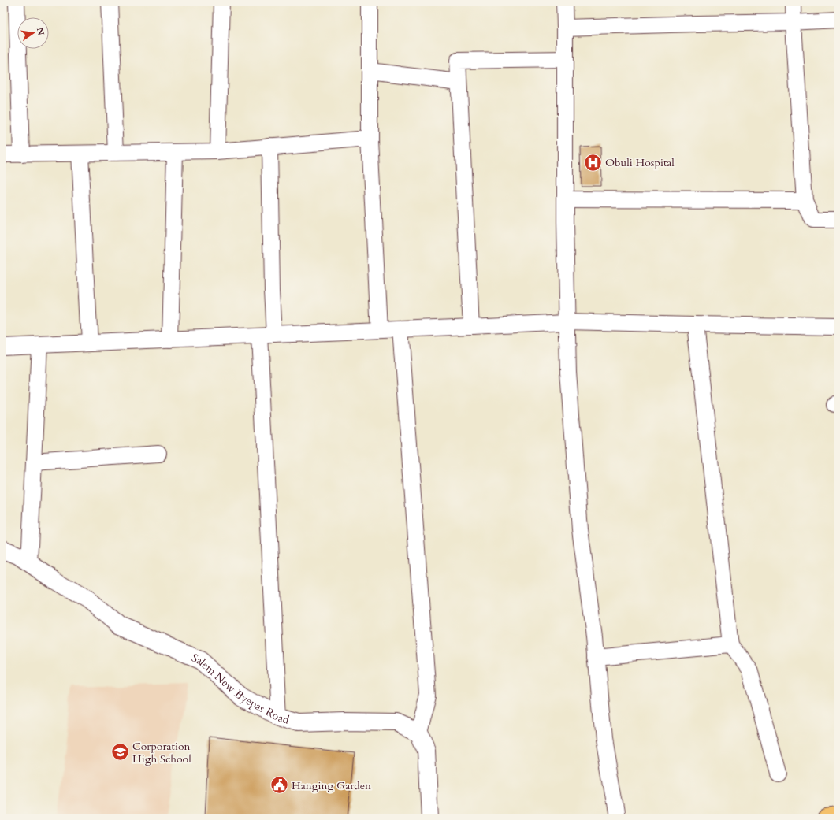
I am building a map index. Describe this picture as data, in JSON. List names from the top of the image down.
{
  "streets": {
    "street": ["Salem New Byepas Road"]
  },
  "places": {
    "hospital": ["Obuli Hospital"],
    "school or university": ["Corporation High School"],
    "public building": ["Hanging Garden"]
  },
  "north": "right"
}
